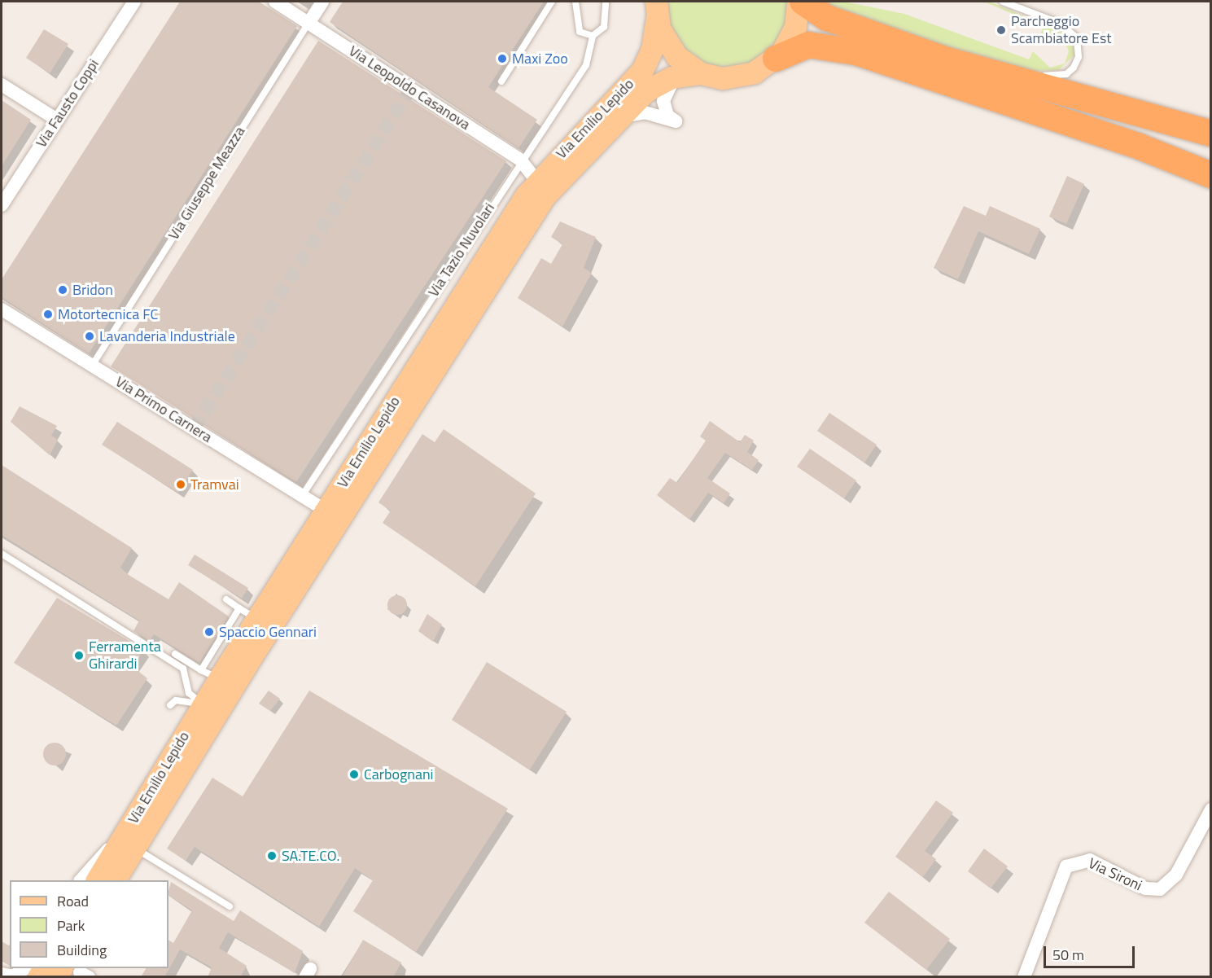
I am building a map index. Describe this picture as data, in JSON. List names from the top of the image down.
{
  "streets": {
    "main road": ["Via Emilio Lepido"],
    "street": [
      "Via Leopoldo Casanova",
      "Via Fausto Coppi",
      "Via Giuseppe Meazza",
      "Via Primo Carnera",
      "Via Sironi"
    ],
    "lane": ["Via Tazio Nuvolari"]
  },
  "crossings": [
    ["Via Leopoldo Casanova", "Via Emilio Lepido"],
    ["Via Leopoldo Casanova", "Via Giuseppe Meazza"],
    ["Via Leopoldo Casanova", "Via Tazio Nuvolari"],
    ["Via Emilio Lepido", "Via Primo Carnera"],
    ["Via Giuseppe Meazza", "Via Primo Carnera"],
    ["Via Tazio Nuvolari", "Via Primo Carnera"]
  ],
  "places": [
    "Parcheggio Scambiatore Est",
    "Maxi Zoo",
    "Bridon",
    "Motortecnica FC",
    "Lavanderia Industriale",
    "Tramvai",
    "Spaccio Gennari",
    "Ferramenta Ghirardi",
    "Carbognani",
    "SA.TE.CO."
  ],
  "legend": ["Road", "Park", "Building"],
  "scale_bar": "50 m"
}
